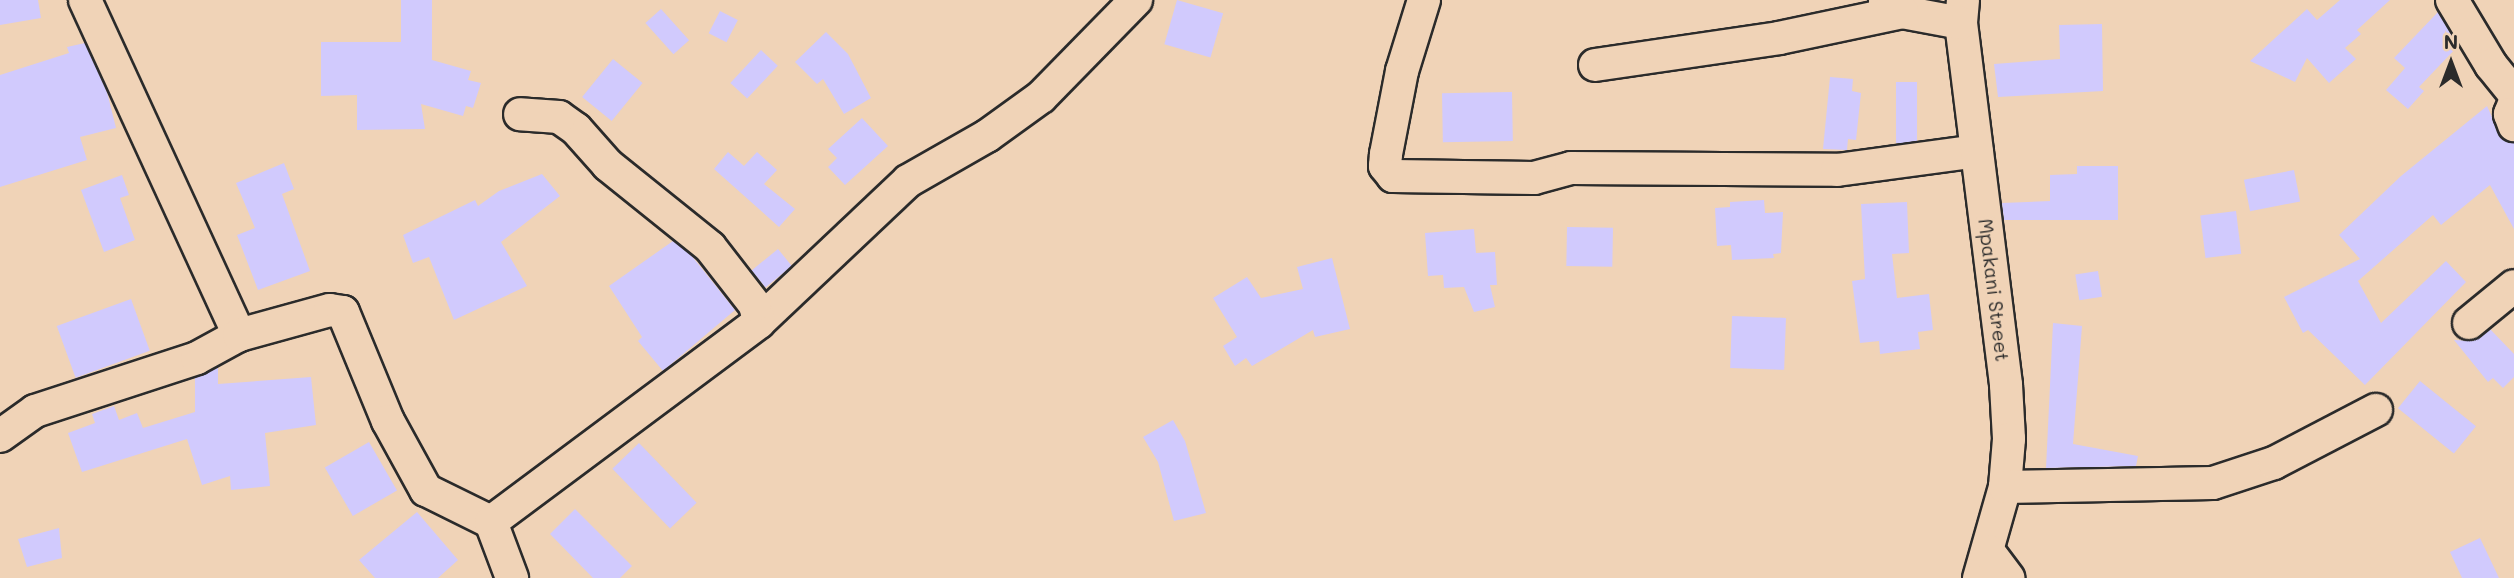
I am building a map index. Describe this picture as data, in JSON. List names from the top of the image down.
{
  "streets": {
    "street": ["Mpakani Street"]
  },
  "north": "top"
}
